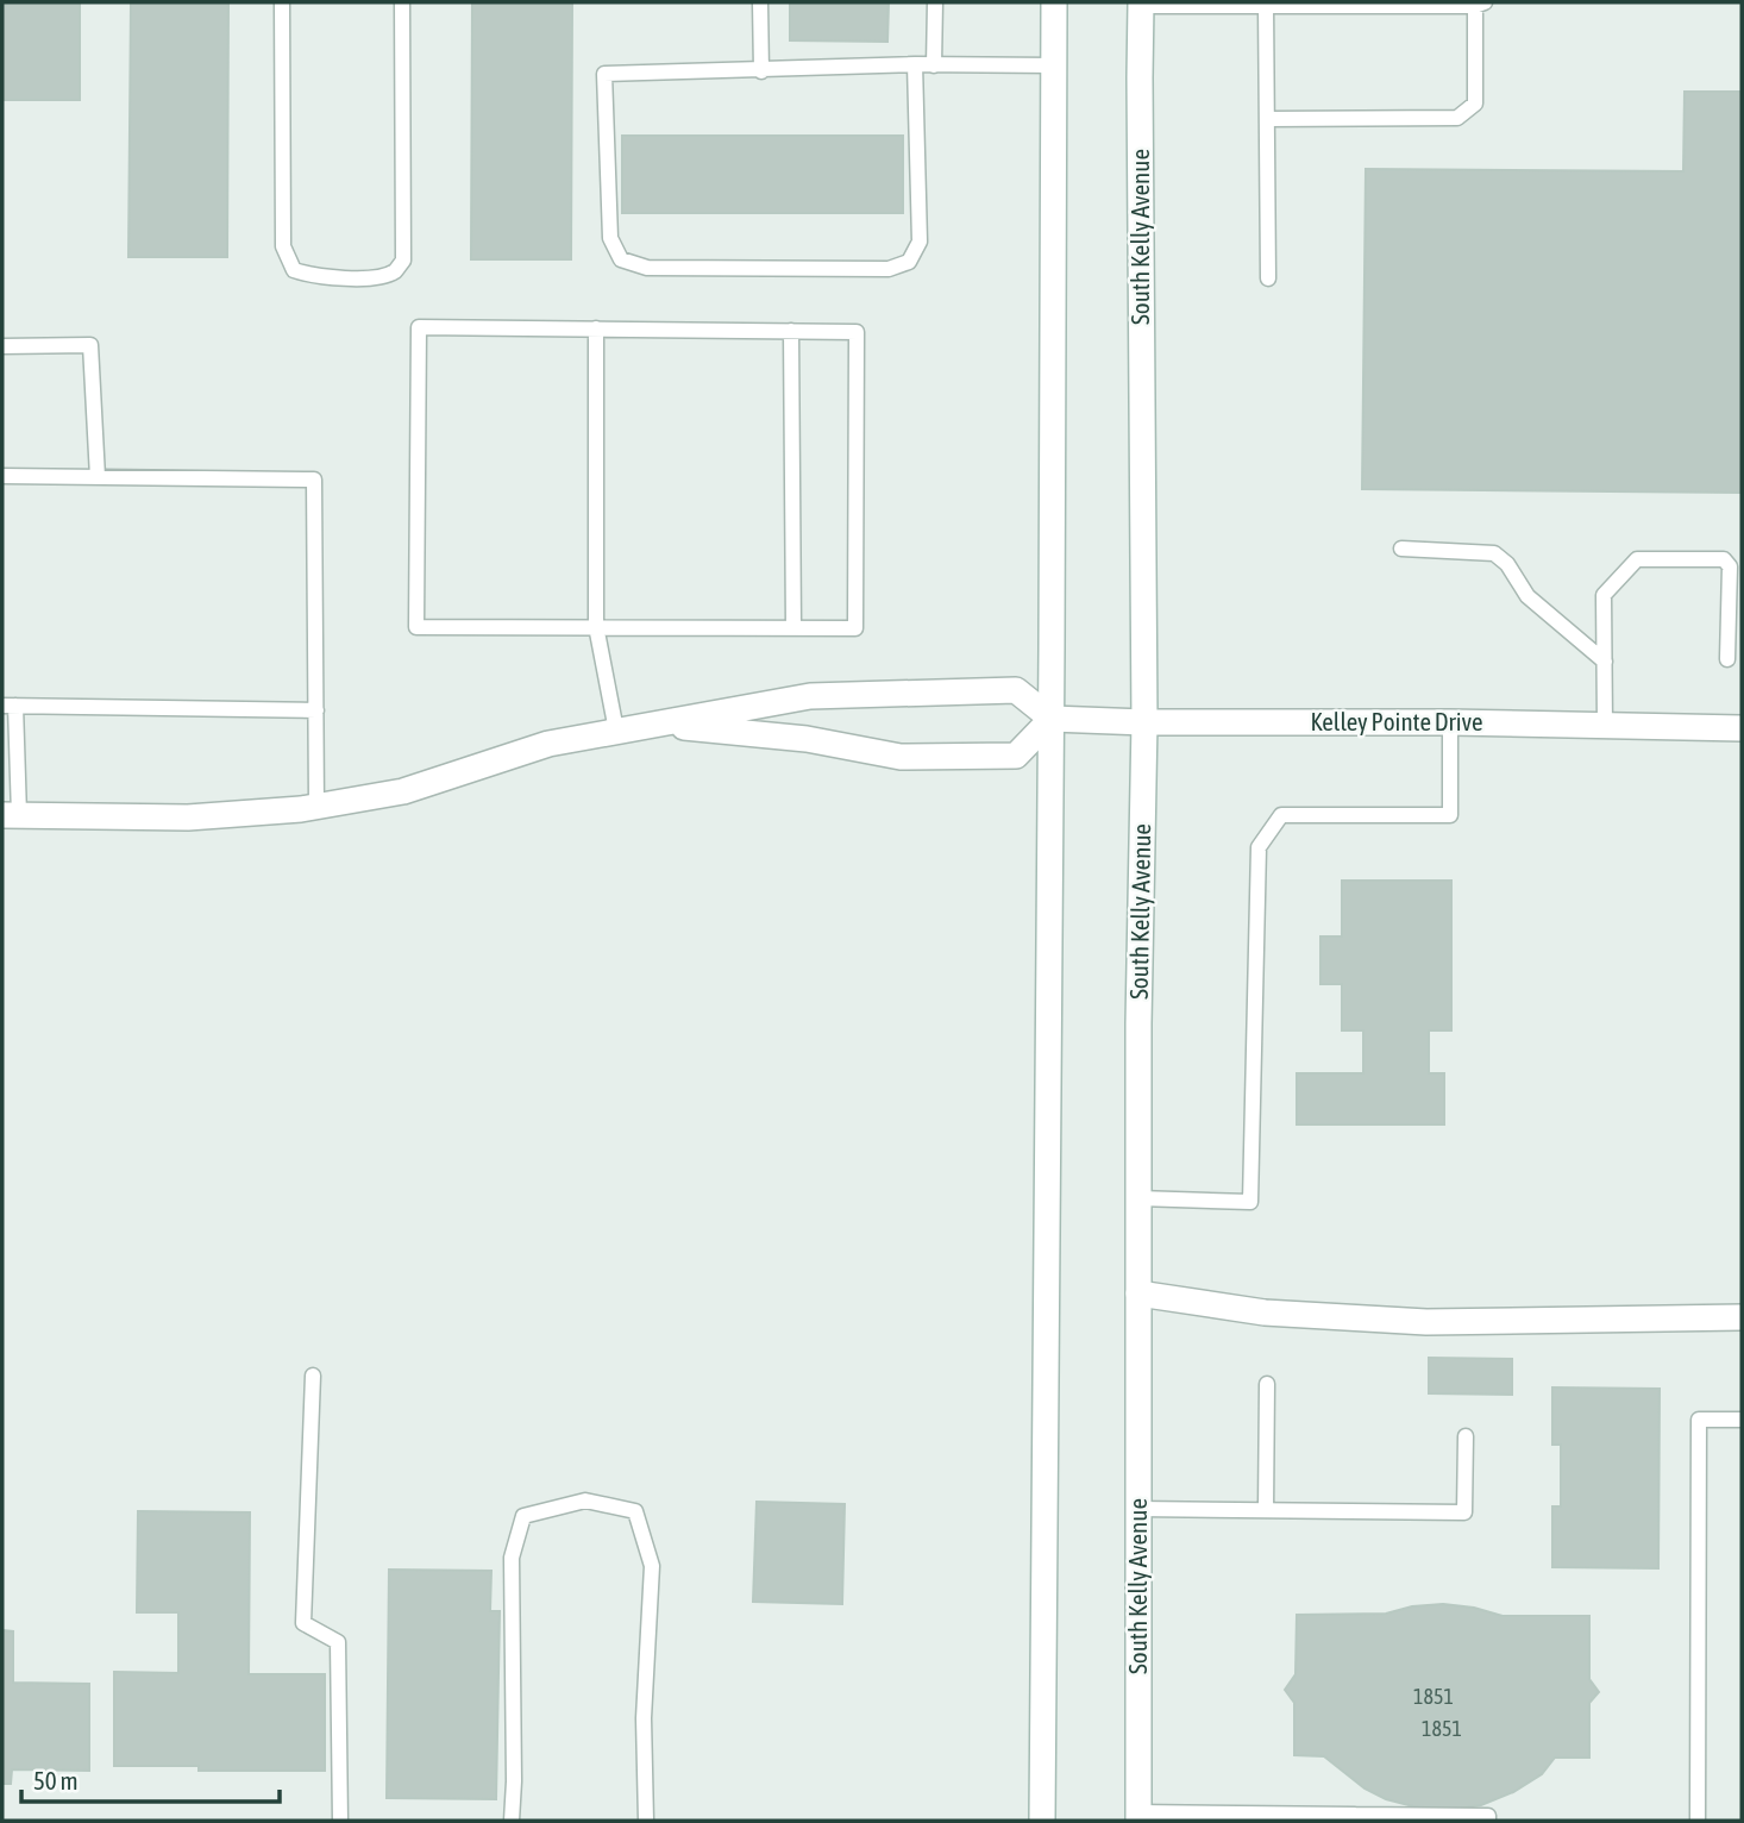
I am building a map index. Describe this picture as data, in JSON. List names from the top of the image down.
{
  "streets": {
    "main road": ["South Kelly Avenue", "Kelley Pointe Drive"]
  },
  "crossings": [
    ["South Kelly Avenue", "Kelley Pointe Drive"]
  ],
  "house_numbers": ["1851", "1851"],
  "scale_bar": "50 m"
}
